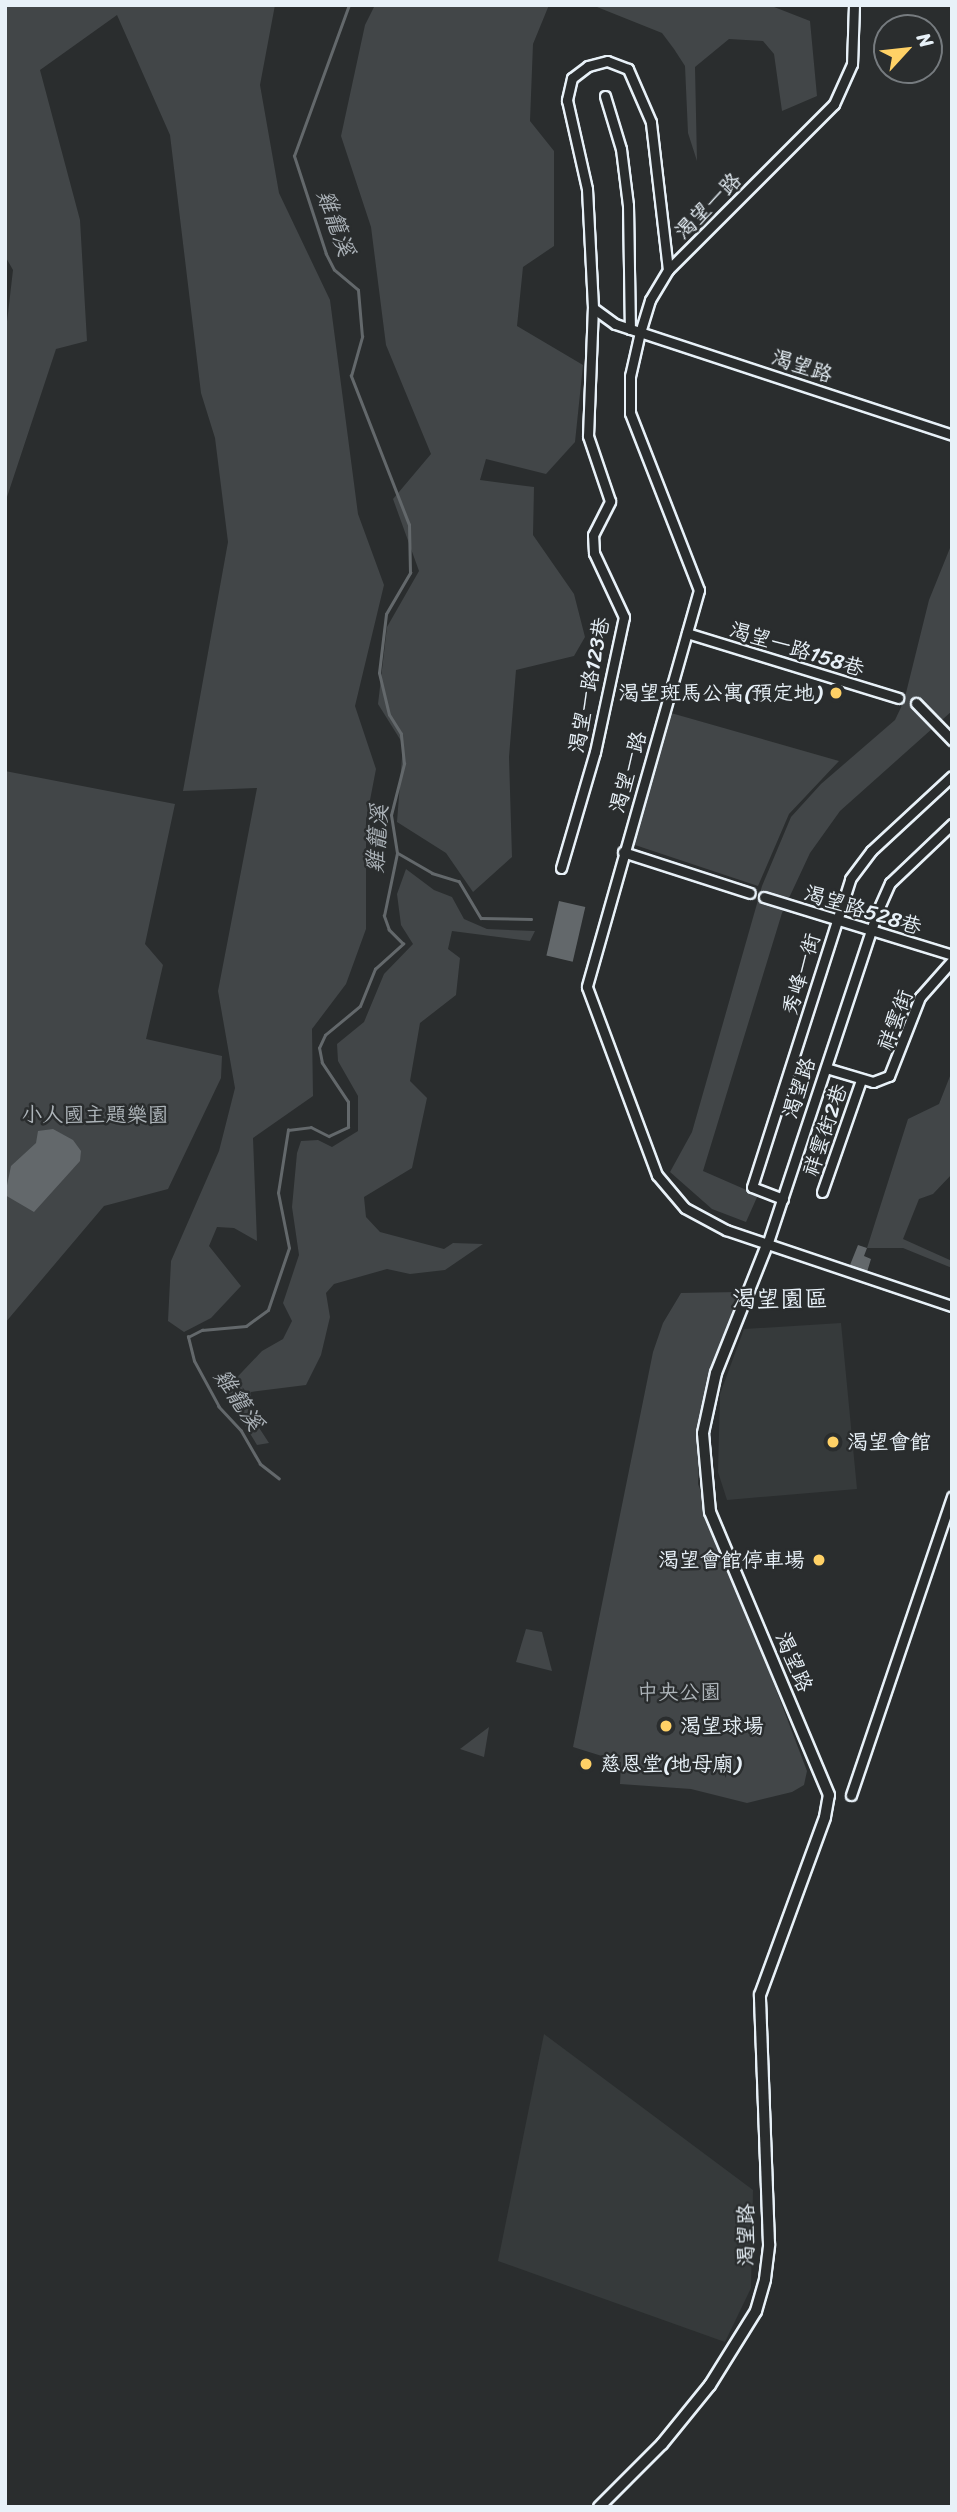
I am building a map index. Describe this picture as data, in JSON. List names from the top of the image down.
{
  "streets": {
    "street": [
      "渴望一路",
      "渴望路",
      "渴望一路158巷",
      "渴望一路123巷",
      "渴望路528巷",
      "秀峰一街",
      "祥雲街",
      "祥雲街2巷"
    ]
  },
  "crossings": [
    ["渴望一路", "渴望路"],
    ["渴望一路", "渴望一路158巷"],
    ["渴望一路", "渴望一路123巷"],
    ["渴望路", "渴望一路123巷"],
    ["渴望路", "渴望路528巷"],
    ["渴望路", "秀峰一街"],
    ["渴望路528巷", "秀峰一街"],
    ["祥雲街", "祥雲街2巷"]
  ],
  "districts": ["渴望園區"],
  "water": ["雞籠溪"],
  "parks": ["小人國主題樂園", "中央公園"],
  "places": [
    "渴望斑馬公寓(預定地)",
    "渴望會館",
    "渴望會館停車場",
    "渴望球場",
    "慈恩堂(地母廟)"
  ],
  "north": "top right"
}
